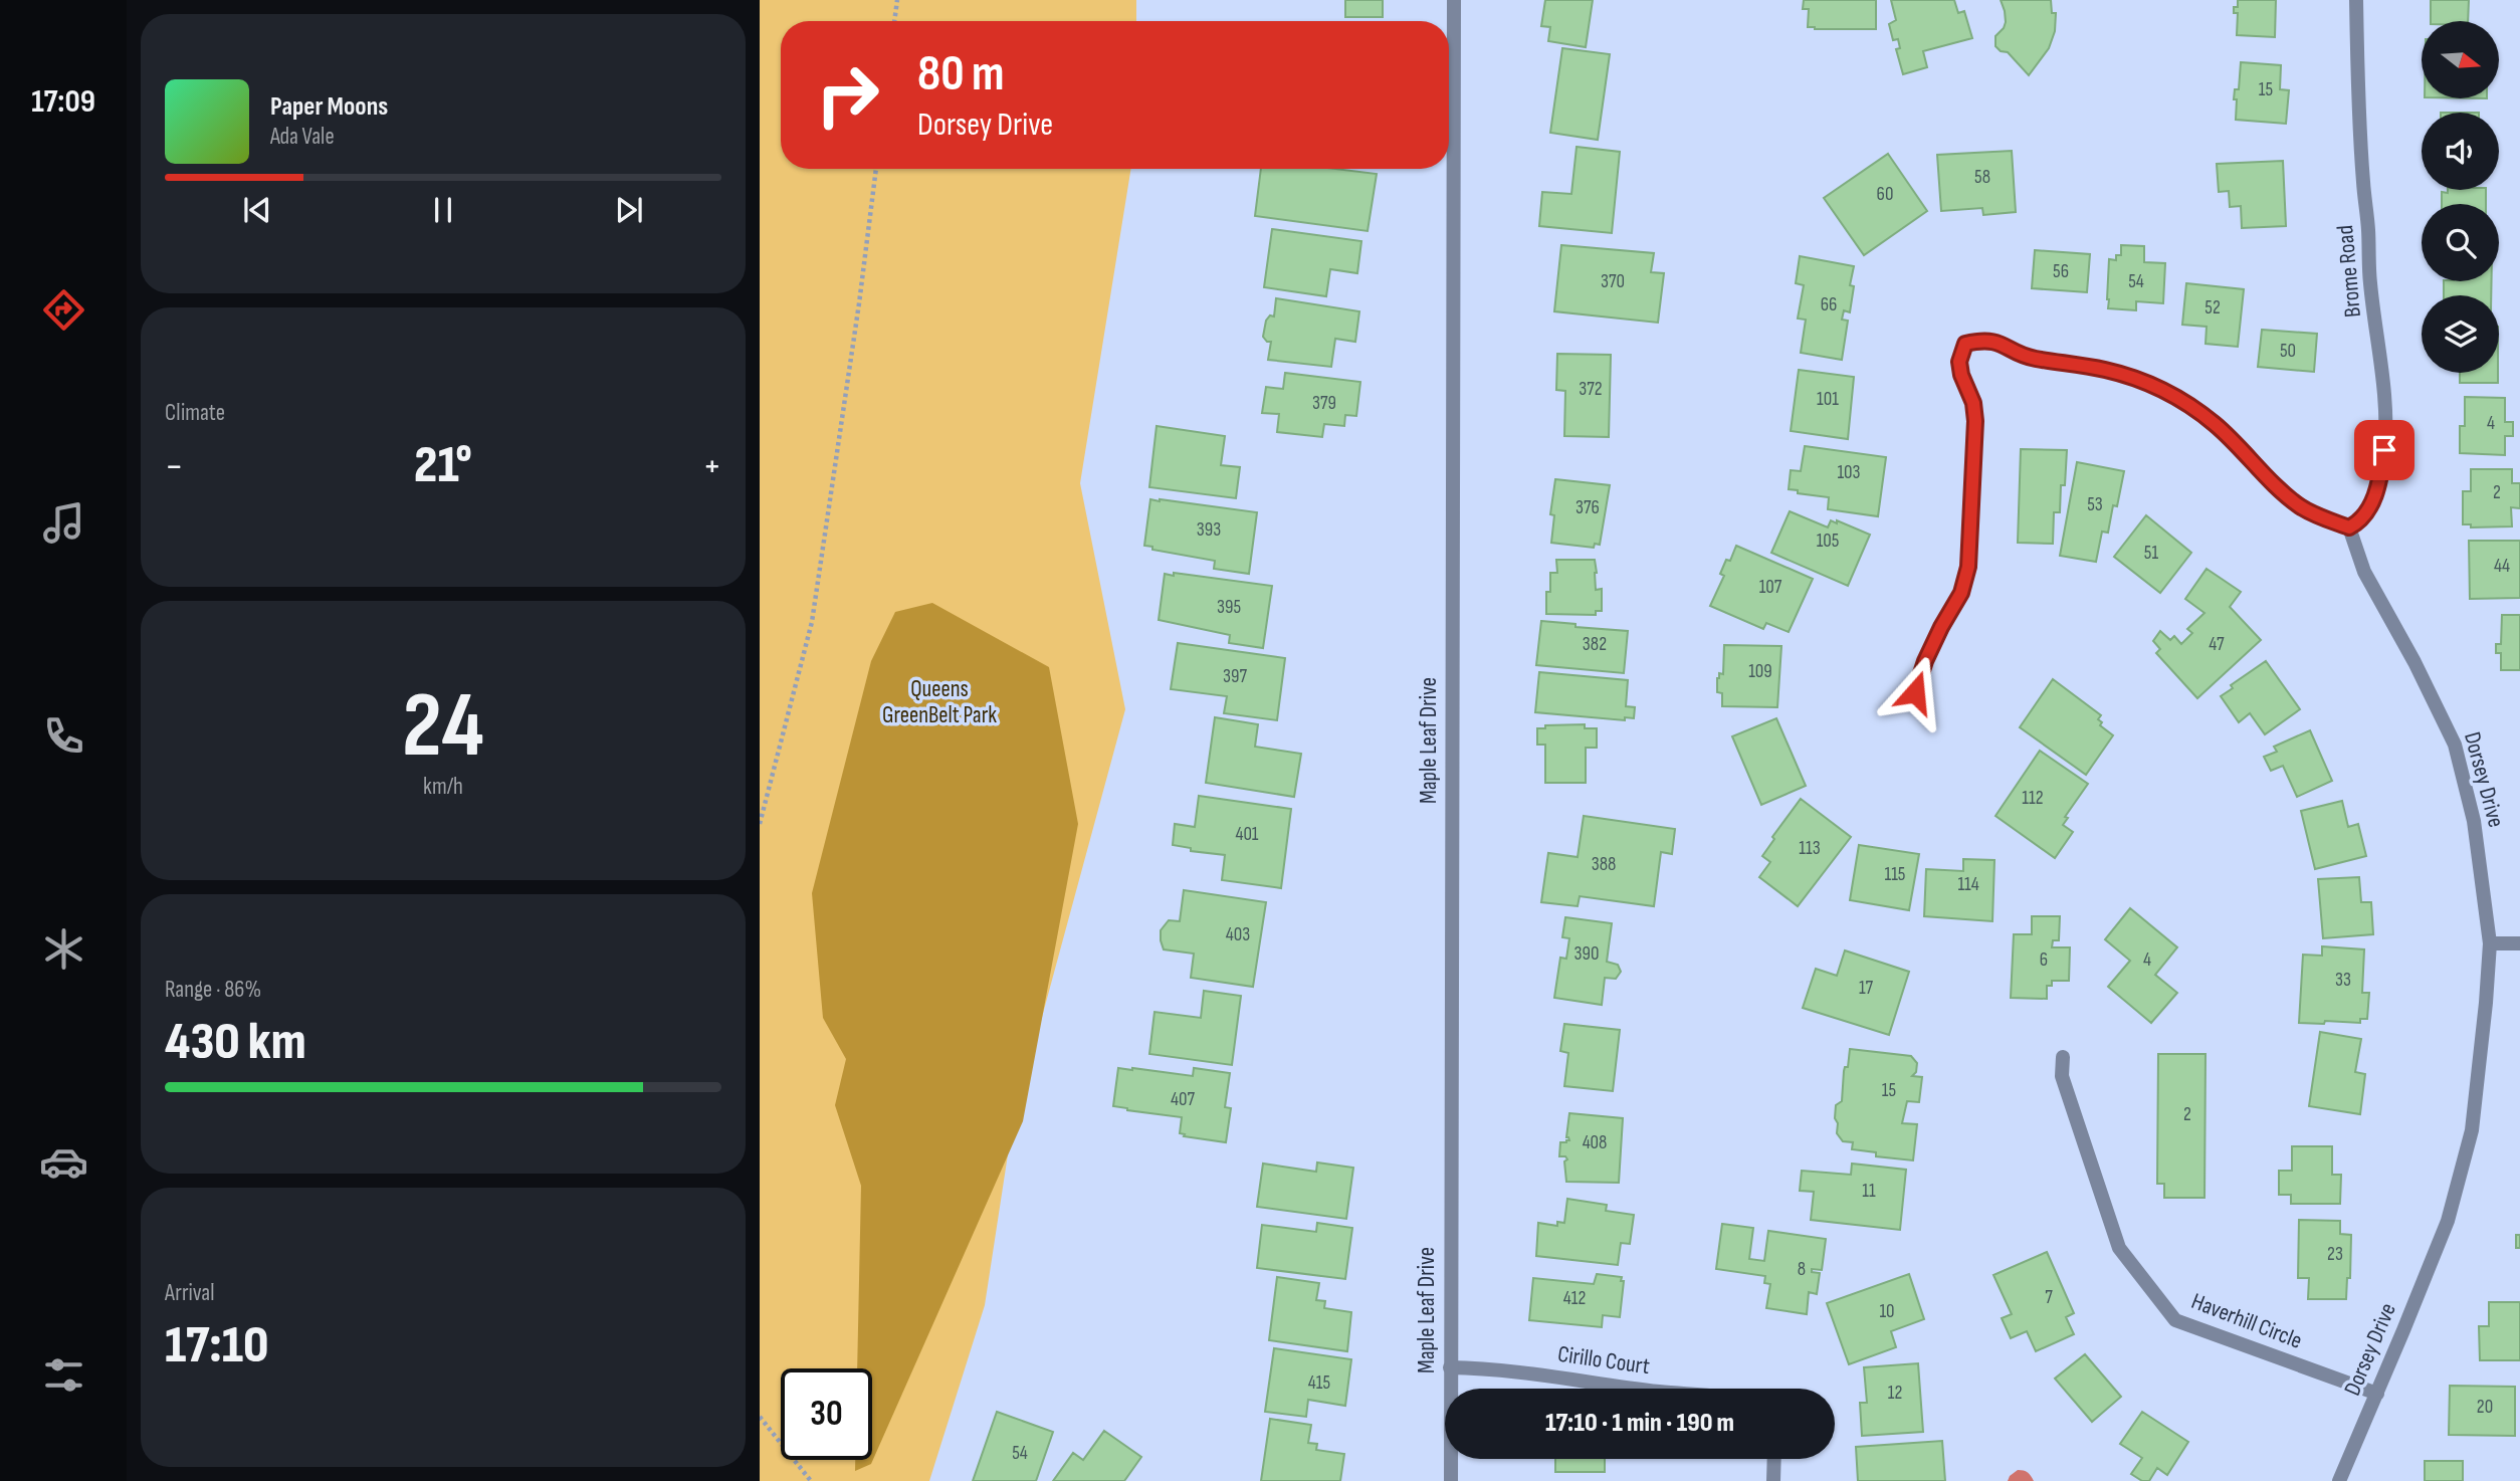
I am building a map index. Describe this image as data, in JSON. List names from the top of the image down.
{
  "streets": {
    "street": [
      "Brome Road",
      "Maple Leaf Drive",
      "Dorsey Drive",
      "Haverhill Circle",
      "Cirillo Court"
    ]
  },
  "crossings": [
    ["Brome Road", "Dorsey Drive"],
    ["Maple Leaf Drive", "Cirillo Court"],
    ["Dorsey Drive", "Haverhill Circle"]
  ],
  "parks": ["Queens GreenBelt Park"],
  "house_numbers": [
    "15",
    "58",
    "60",
    "56",
    "370",
    "54",
    "66",
    "52",
    "50",
    "372",
    "101",
    "379",
    "4",
    "103",
    "2",
    "53",
    "376",
    "393",
    "105",
    "51",
    "44",
    "107",
    "395",
    "382",
    "47",
    "109",
    "397",
    "112",
    "401",
    "113",
    "388",
    "115",
    "114",
    "403",
    "390",
    "6",
    "4",
    "33",
    "17",
    "15",
    "407",
    "2",
    "408",
    "11",
    "23",
    "8",
    "7",
    "412",
    "10",
    "415",
    "12",
    "20",
    "54"
  ],
  "north": "right",
  "page": {
    "tabs": "17:09",
    "turn": ["80 m", "Dorsey Drive"],
    "song": ["Paper Moons", "Ada Vale"],
    "tile": [
      "Climate",
      ["24", "km/h"],
      ["Range · 86%", "430 km"],
      ["Arrival", "17:10"]
    ],
    "heat": ["−", "21°", "+"],
    "limit": "30",
    "trip": "17:10 · 1 min · 190 m"
  }
}
